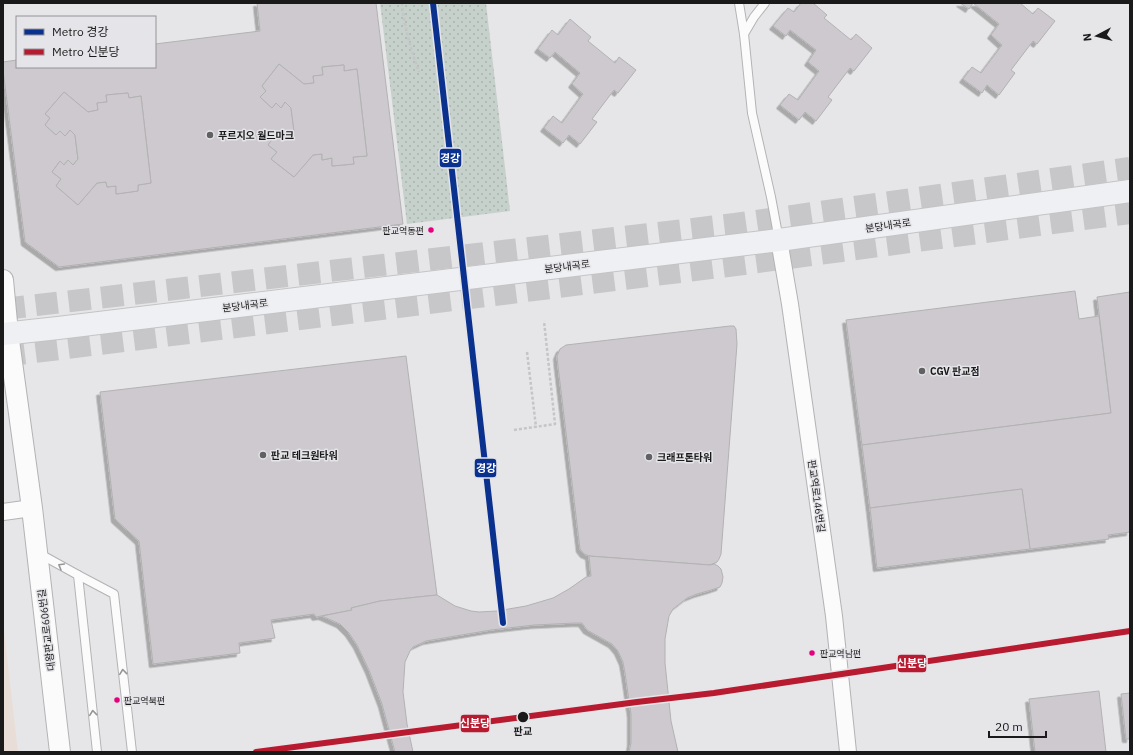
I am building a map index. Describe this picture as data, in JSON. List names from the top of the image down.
{
  "streets": {
    "main road": ["분당내곡로"],
    "street": ["판교역로146번길", "대왕판교로606번길"]
  },
  "crossings": [
    ["분당내곡로", "판교역로146번길"],
    ["분당내곡로", "대왕판교로606번길"]
  ],
  "places": [
    "푸르지오 월드마크",
    "판교역동편",
    "CGV 판교점",
    "판교 테크원타워",
    "크래프톤타워",
    "판교역남편",
    "판교역북편",
    "판교"
  ],
  "lines": ["metro line 경강", "metro line 신분당"],
  "legend": ["Metro 경강", "Metro 신분당"],
  "scale_bar": "20 m",
  "north": "left"
}
